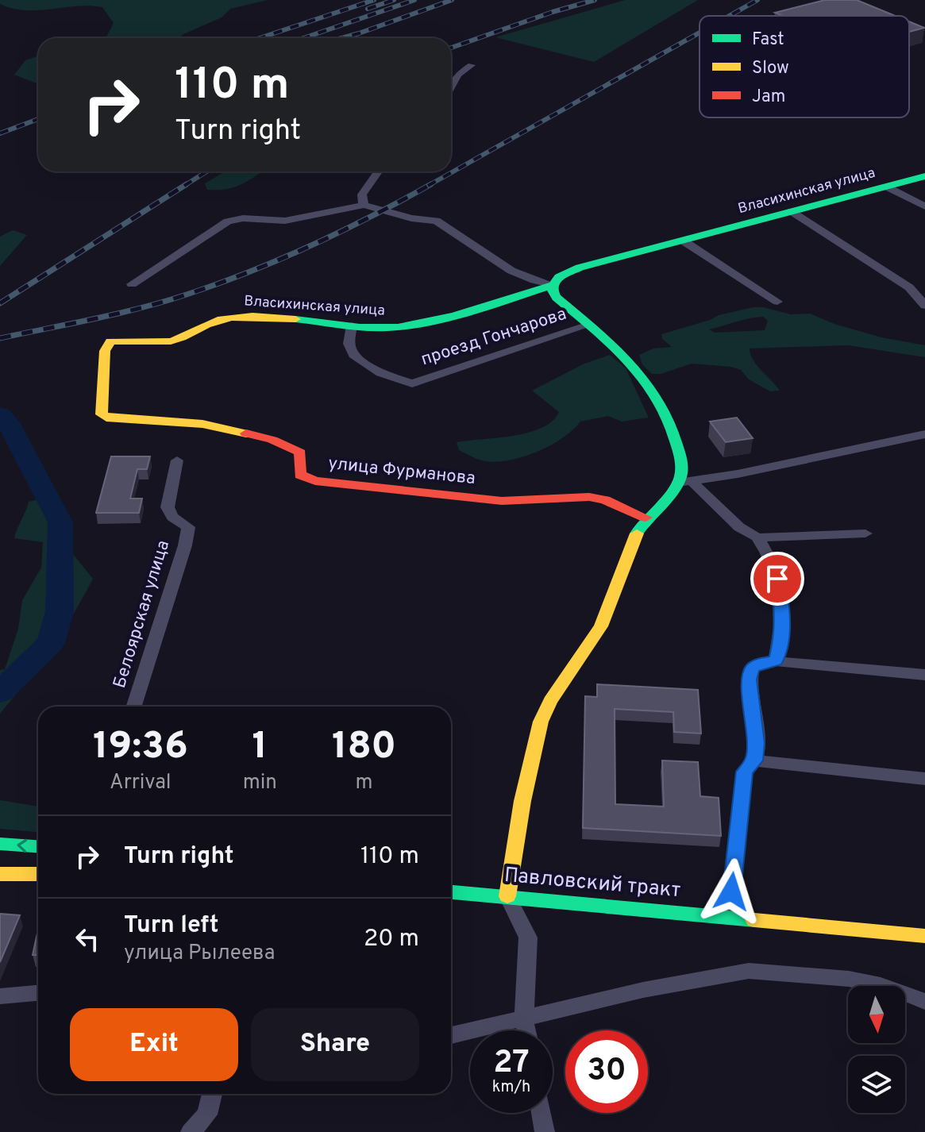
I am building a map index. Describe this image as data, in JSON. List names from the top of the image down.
{
  "streets": {
    "street": [
      "Власихинская улица",
      "проезд Гончарова",
      "улица Фурманова",
      "Белоярская улица",
      "Павловский тракт"
    ]
  },
  "crossings": [
    ["Власихинская улица", "проезд Гончарова"],
    ["Власихинская улица", "улица Фурманова"]
  ],
  "legend": ["Fast", "Slow", "Jam"],
  "north": "bottom",
  "page": {
    "turn": ["110 m", "Turn right"],
    "eta": [
      "19:36",
      "Arrival",
      "1",
      "min",
      "180",
      "m"
    ],
    "list": [
      {
        "name": "Turn right",
        "value": "110 m"
      },
      {
        "name": "Turn left",
        "note": "улица Рылеева",
        "value": "20 m"
      }
    ],
    "buttons": ["Exit", "Share"],
    "speed": "27 km/h",
    "limit": "30"
  }
}
